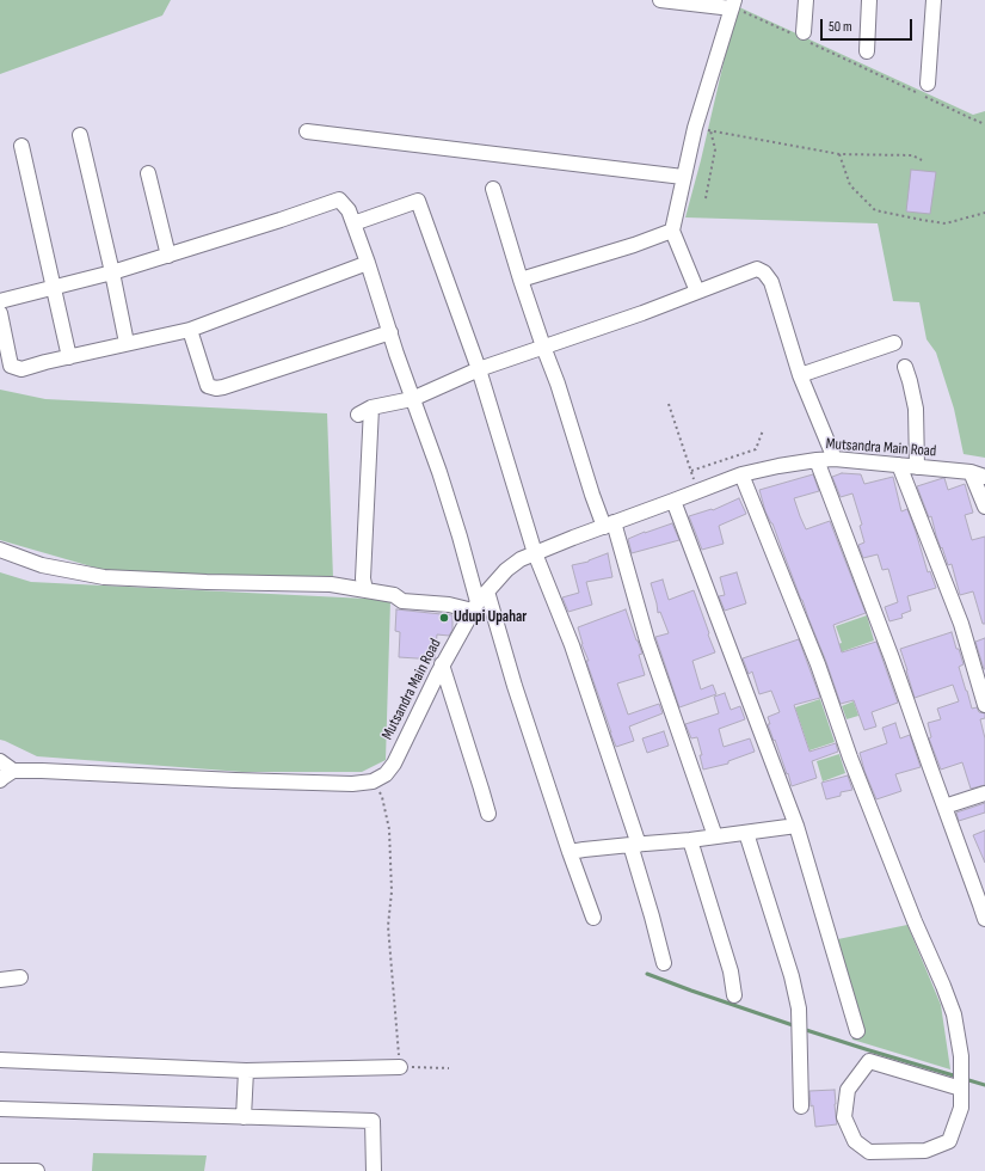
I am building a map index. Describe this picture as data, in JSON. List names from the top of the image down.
{
  "streets": {
    "street": ["Mutsandra Main Road"]
  },
  "places": ["Udupi Upahar"],
  "scale_bar": "50 m"
}
